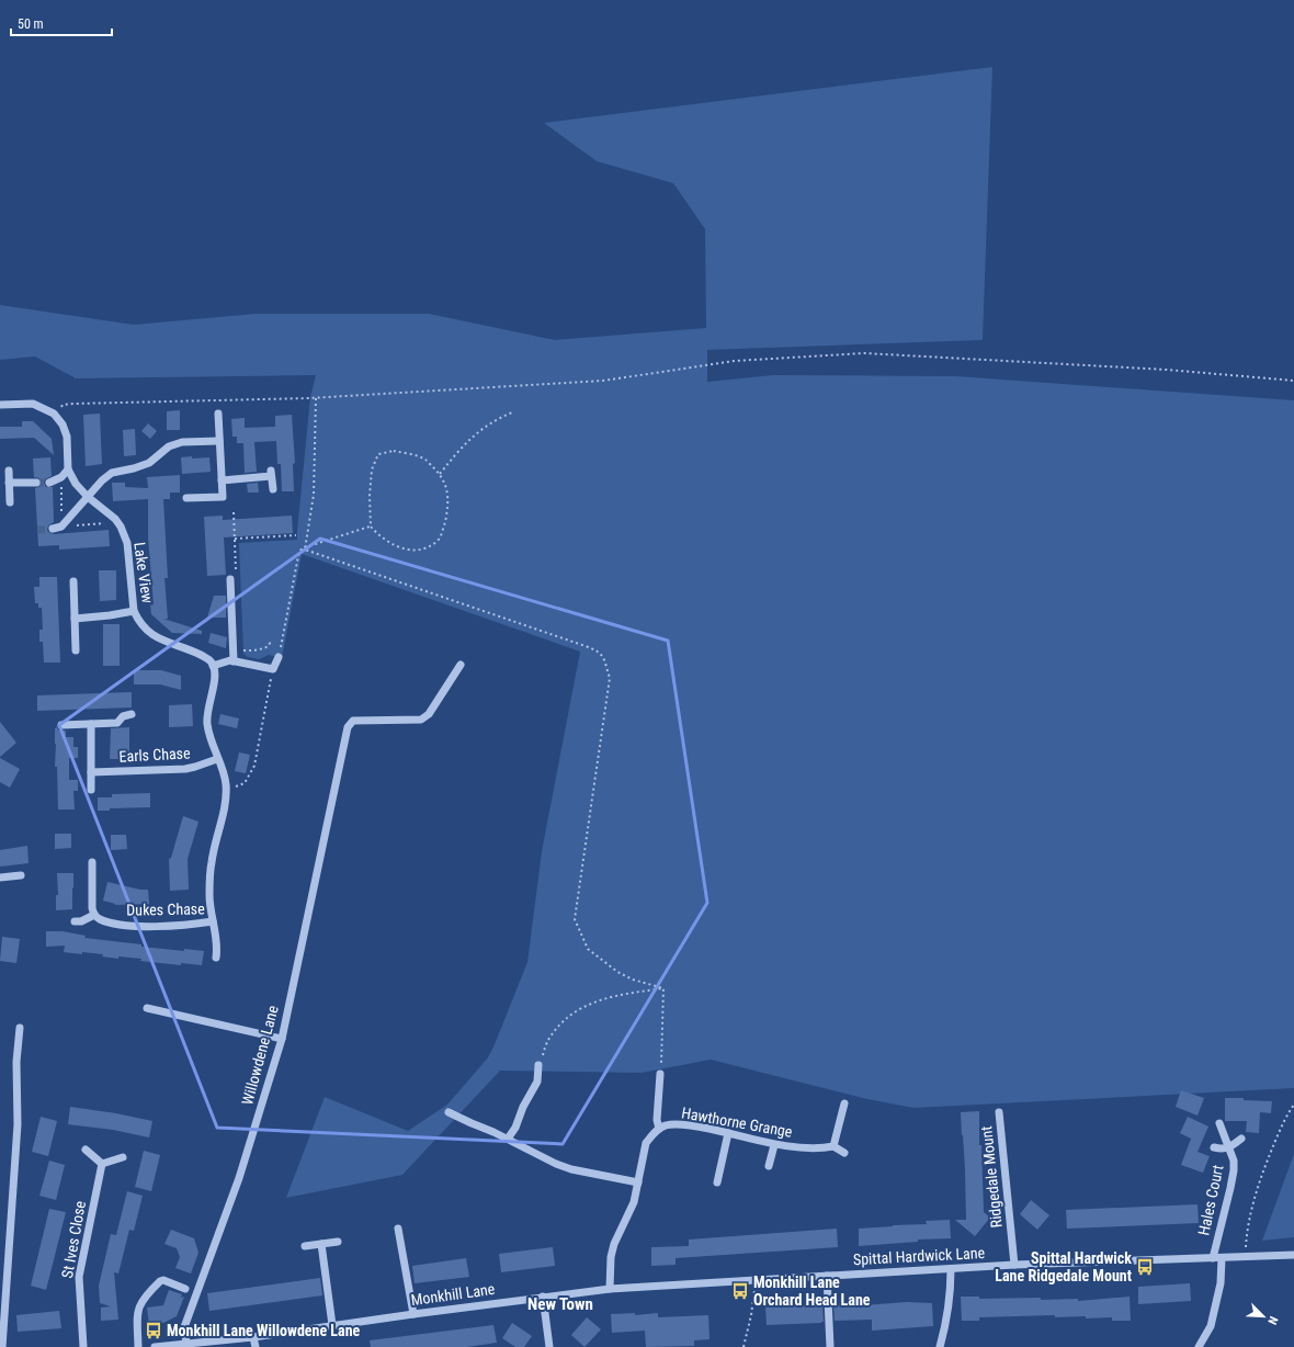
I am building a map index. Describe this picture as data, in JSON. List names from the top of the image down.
{
  "streets": {
    "street": [
      "Lake View",
      "Earls Chase",
      "Dukes Chase",
      "Willowdene Lane",
      "Hawthorne Grange",
      "Ridgedale Mount",
      "Hales Court",
      "St Ives Close",
      "Spittal Hardwick Lane",
      "Monkhill Lane"
    ]
  },
  "crossings": [
    ["Willowdene Lane", "Monkhill Lane"],
    ["Hawthorne Grange", "Monkhill Lane"],
    ["Ridgedale Mount", "Spittal Hardwick Lane"],
    ["Hales Court", "Spittal Hardwick Lane"],
    ["Spittal Hardwick Lane", "Monkhill Lane"]
  ],
  "districts": ["New Town"],
  "places": {
    "bus stop": ["Spittal Hardwick Lane Ridgedale Mount", "Monkhill Lane Orchard Head Lane", "Monkhill Lane Willowdene Lane"]
  },
  "scale_bar": "50 m",
  "north": "bottom right"
}
